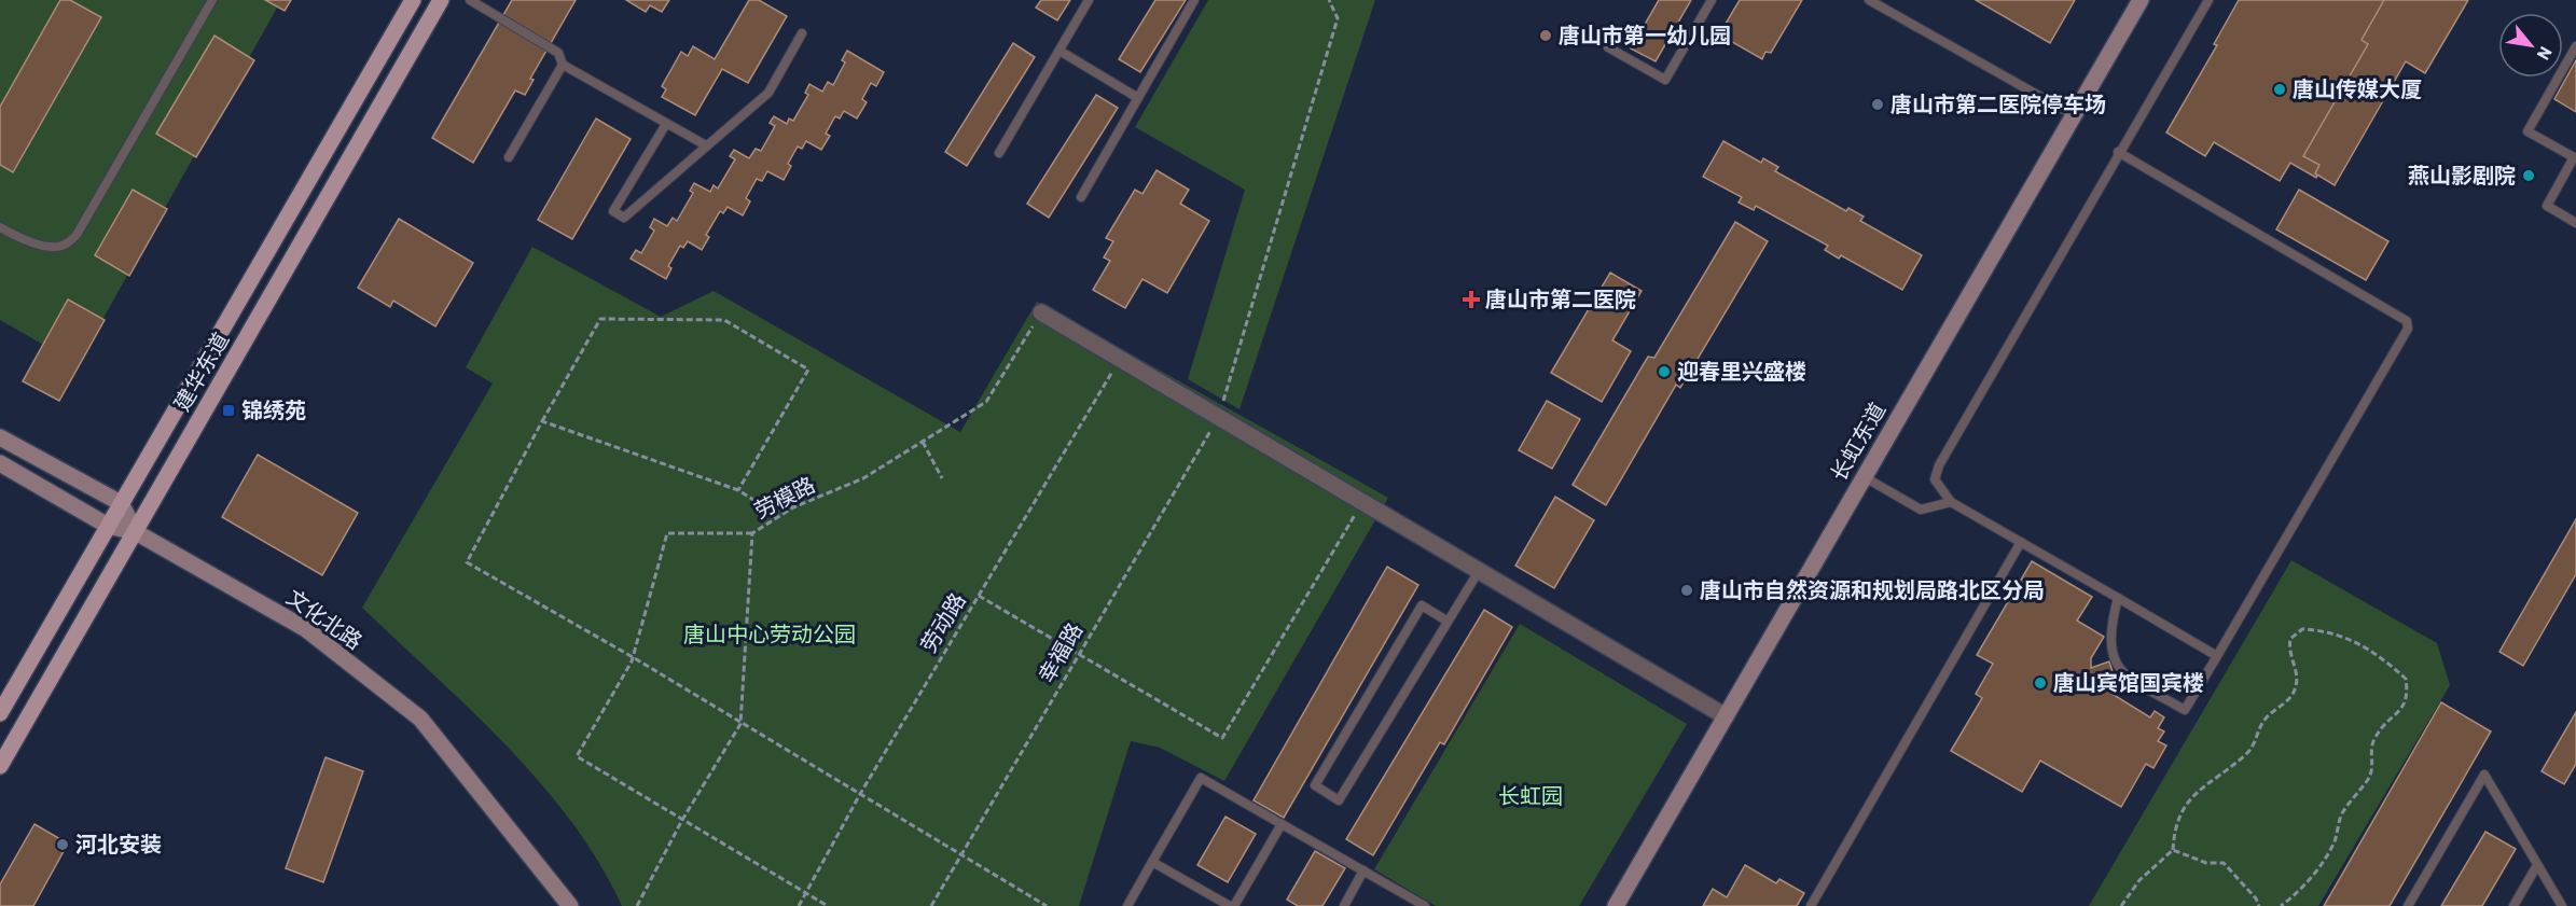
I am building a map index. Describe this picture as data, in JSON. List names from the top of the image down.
{
  "streets": {
    "main road": ["建华东道"],
    "street": ["长虹东道", "文化北路"],
    "path": ["劳模路", "劳动路", "幸福路"]
  },
  "crossings": [
    ["建华东道", "文化北路"]
  ],
  "parks": ["唐山中心劳动公园", "长虹园"],
  "places": {
    "other": [
      "唐山市第一幼儿园",
      "唐山传媒大厦",
      "唐山市第二医院停车场",
      "燕山影剧院",
      "迎春里兴盛楼",
      "唐山市自然资源和规划局路北区分局",
      "唐山宾馆国宾楼",
      "河北安装"
    ],
    "health": ["唐山市第二医院"],
    "transit": ["锦绣苑"]
  },
  "north": "bottom right"
}
